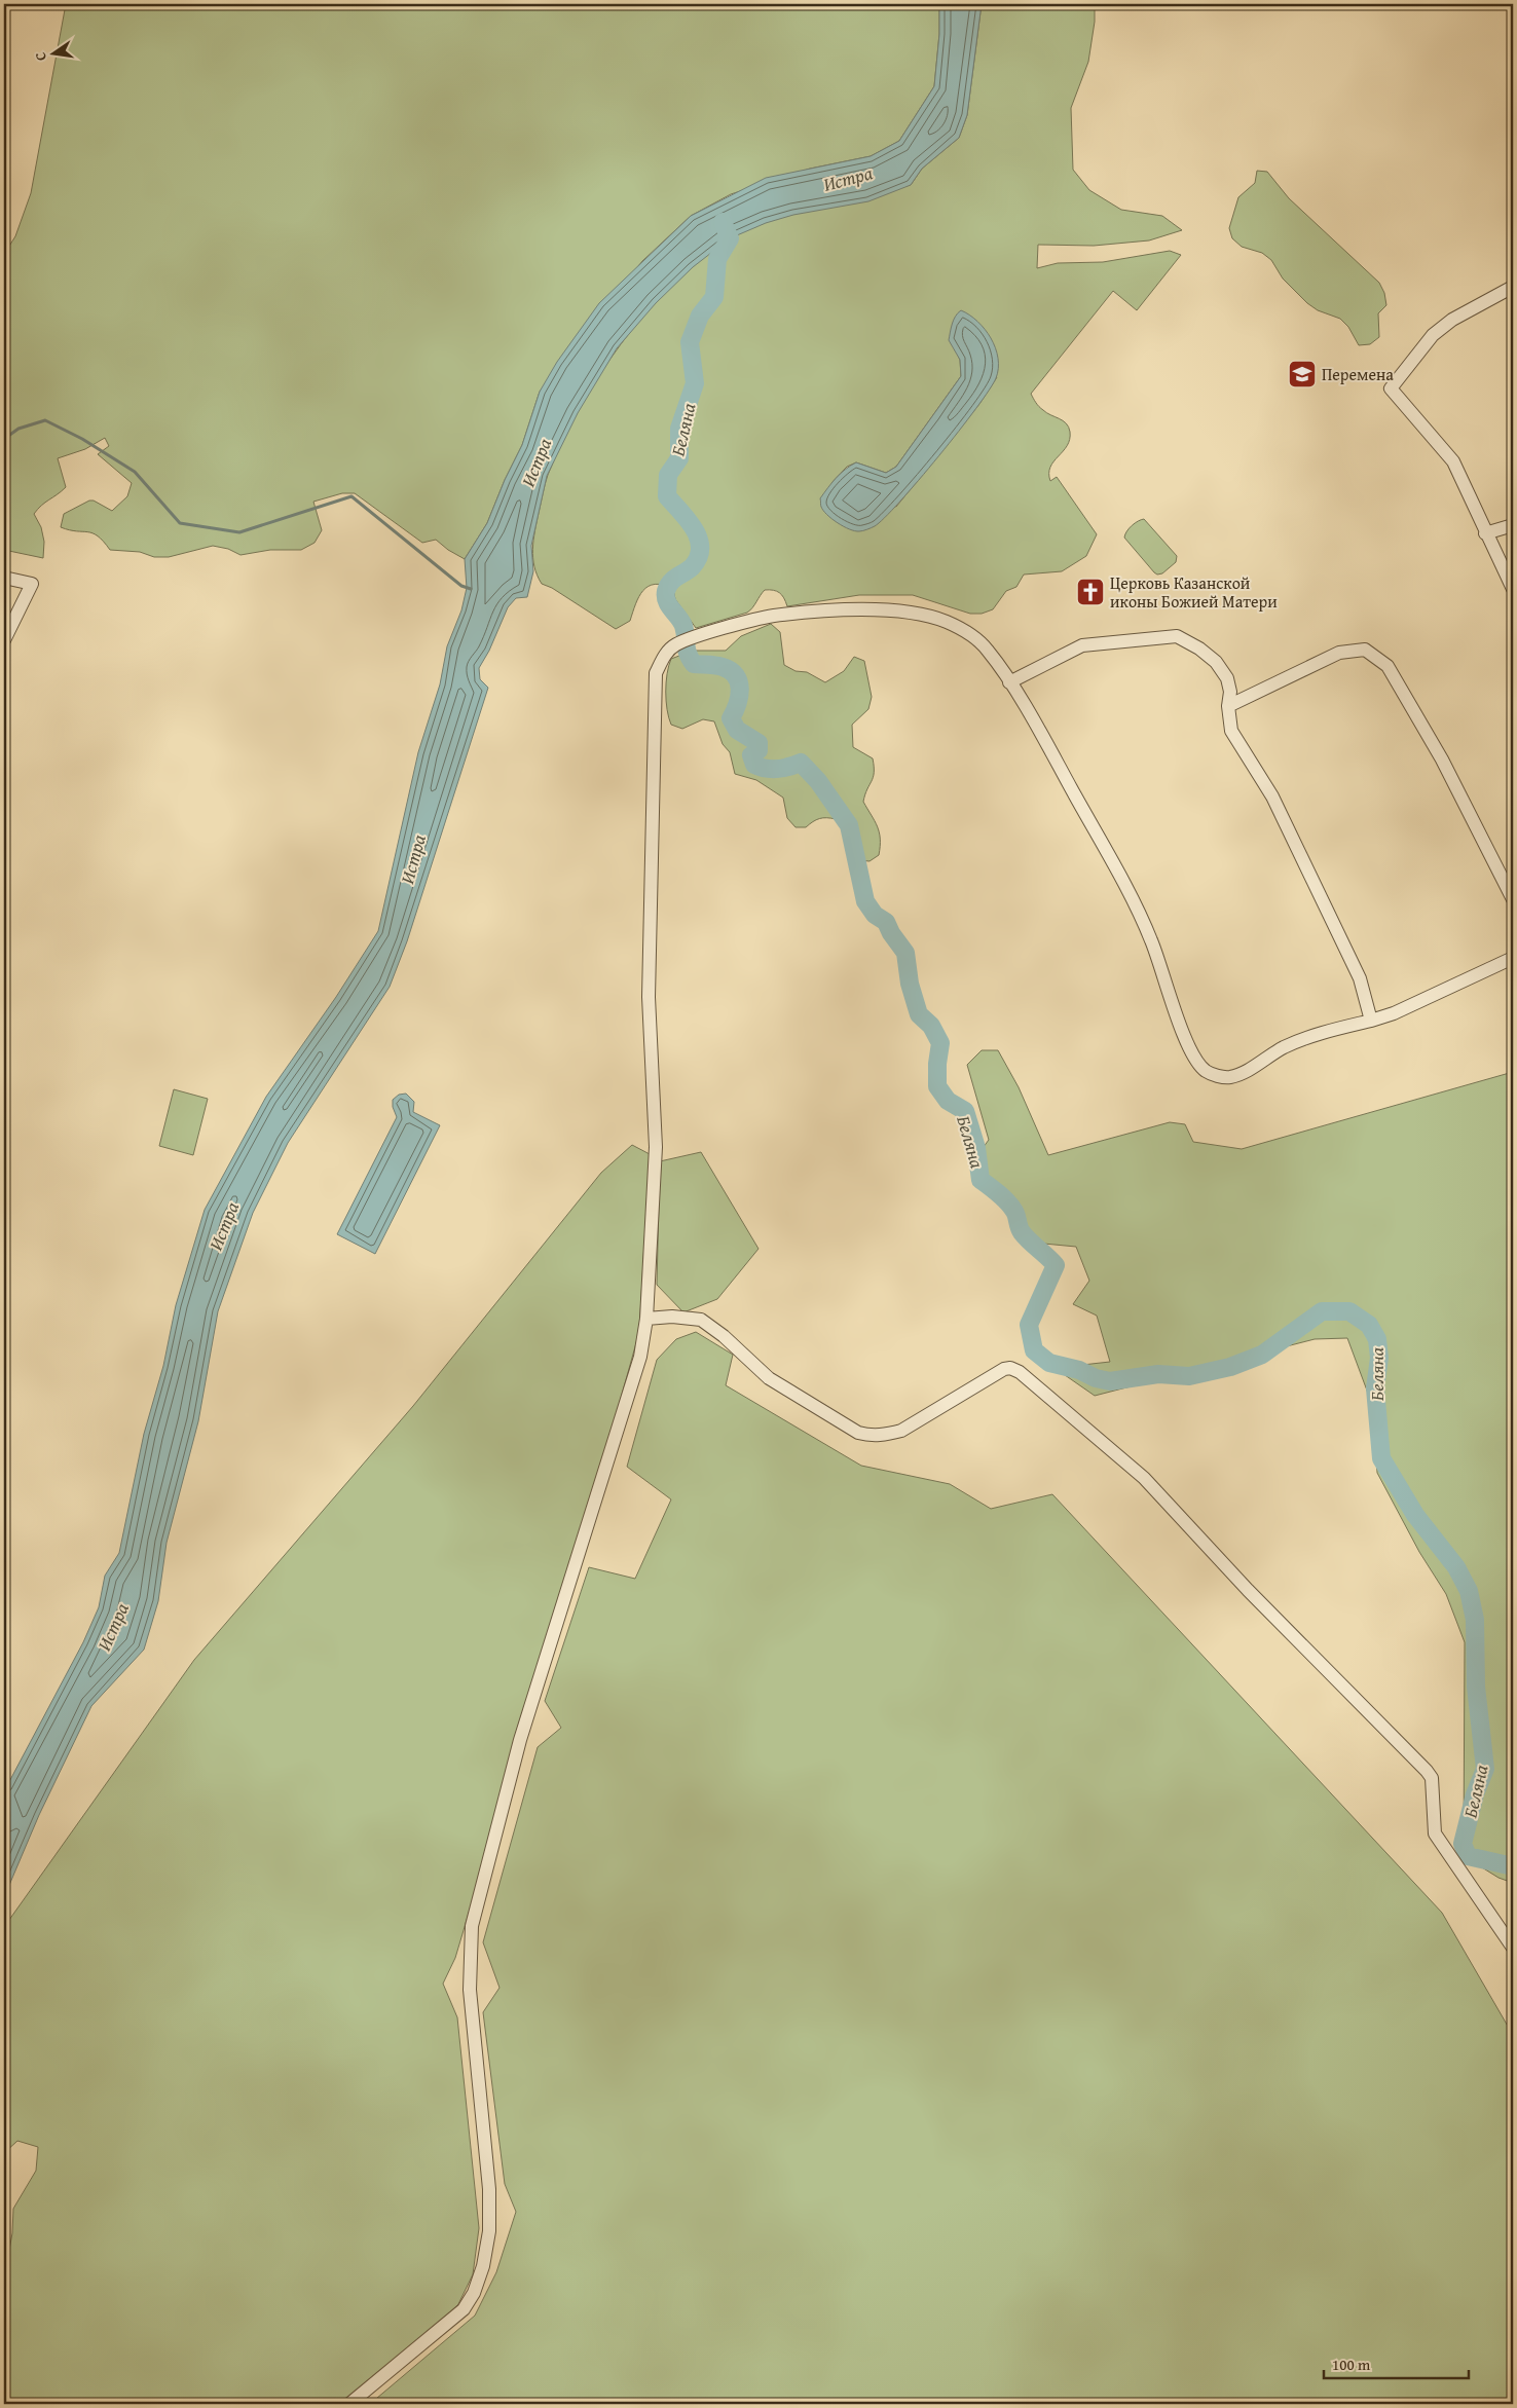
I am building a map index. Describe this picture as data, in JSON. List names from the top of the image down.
{
  "water": ["Истра", "Беляна"],
  "places": {
    "school or university": ["Перемена"],
    "church": ["Церковь Казанской иконы Божией Матери"]
  },
  "scale_bar": "100 m",
  "north": "left"
}
